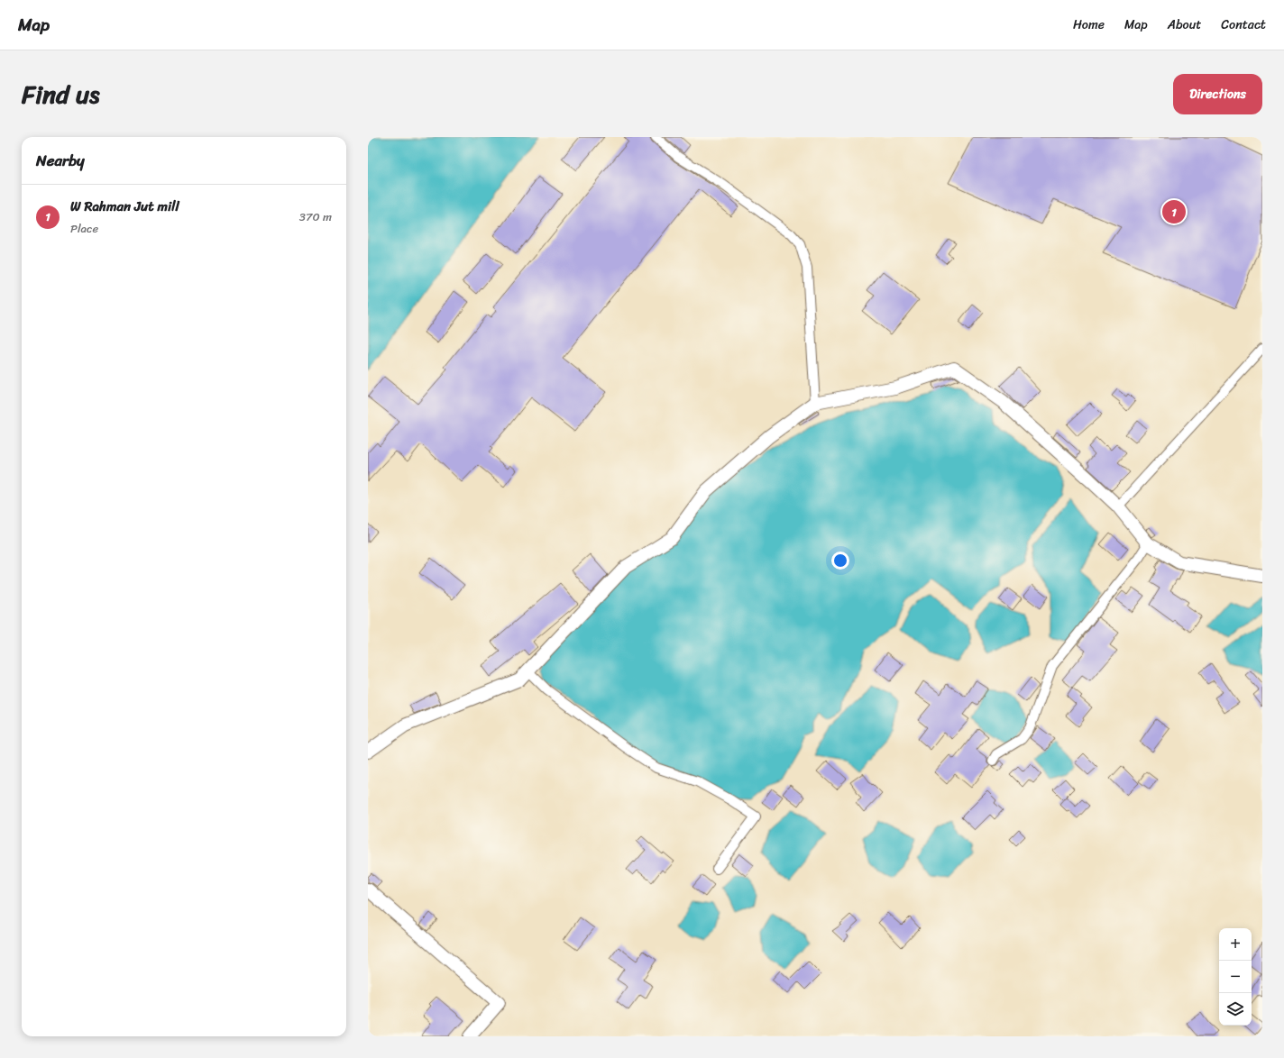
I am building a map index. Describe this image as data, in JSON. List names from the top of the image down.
{
  "page": {
    "header": "Map",
    "nav": [
      "Home",
      "Map",
      "About",
      "Contact"
    ],
    "title": "Find us",
    "buttons": "Directions",
    "heading": "Nearby",
    "list": [
      {
        "mark": "1",
        "name": "W Rahman Jut mill",
        "note": "Place",
        "value": "370 m"
      }
    ],
    "pins": "1",
    "map_buttons": ["+", "−"]
  }
}
